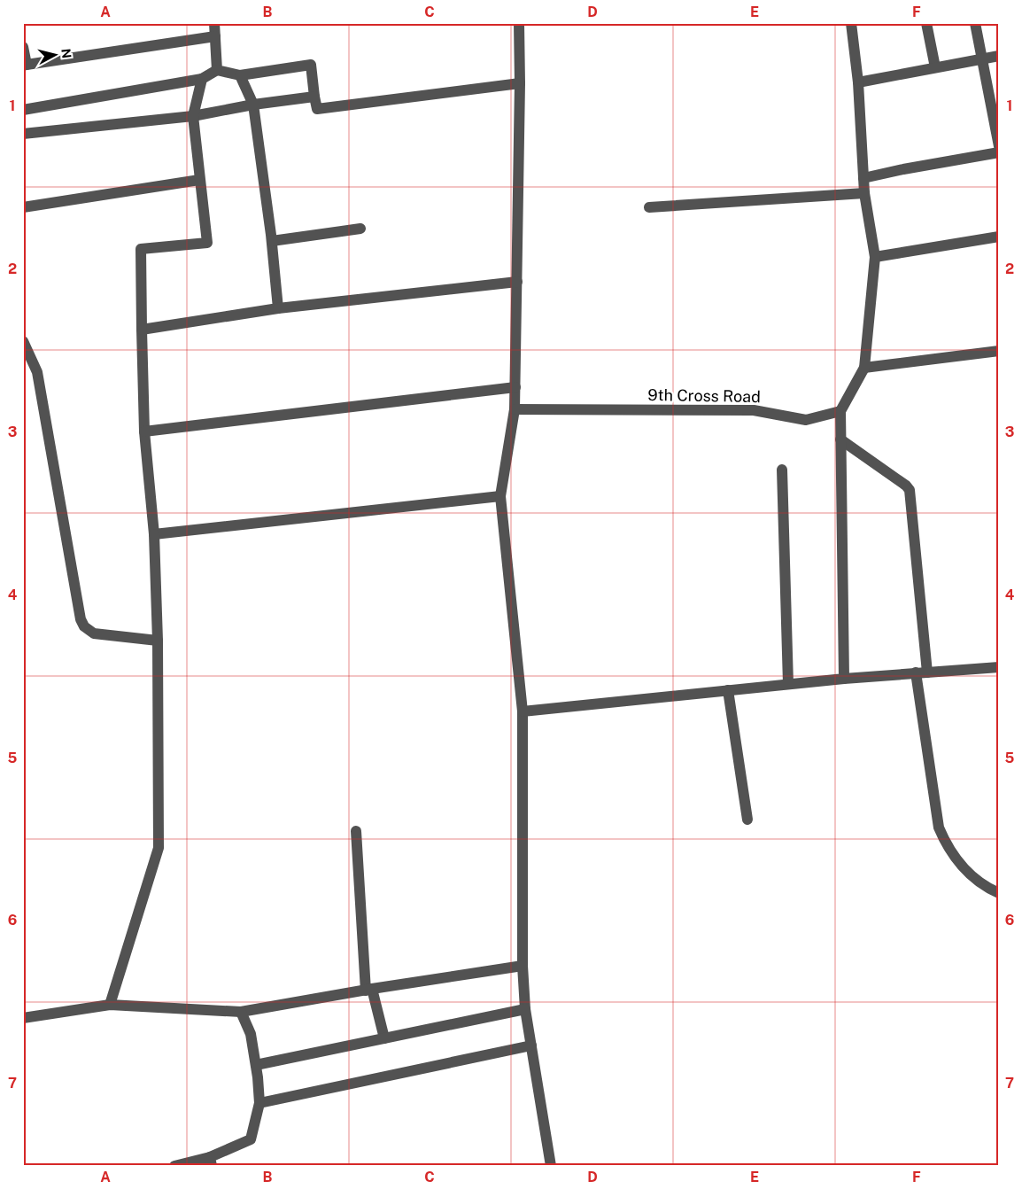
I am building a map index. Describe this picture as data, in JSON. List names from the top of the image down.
{
  "streets": {
    "street": ["9th Cross Road"]
  },
  "north": "right",
  "grid": {
    "columns": [
      "A",
      "B",
      "C",
      "D",
      "E",
      "F"
    ],
    "rows": [
      "1",
      "2",
      "3",
      "4",
      "5",
      "6",
      "7"
    ]
  }
}
